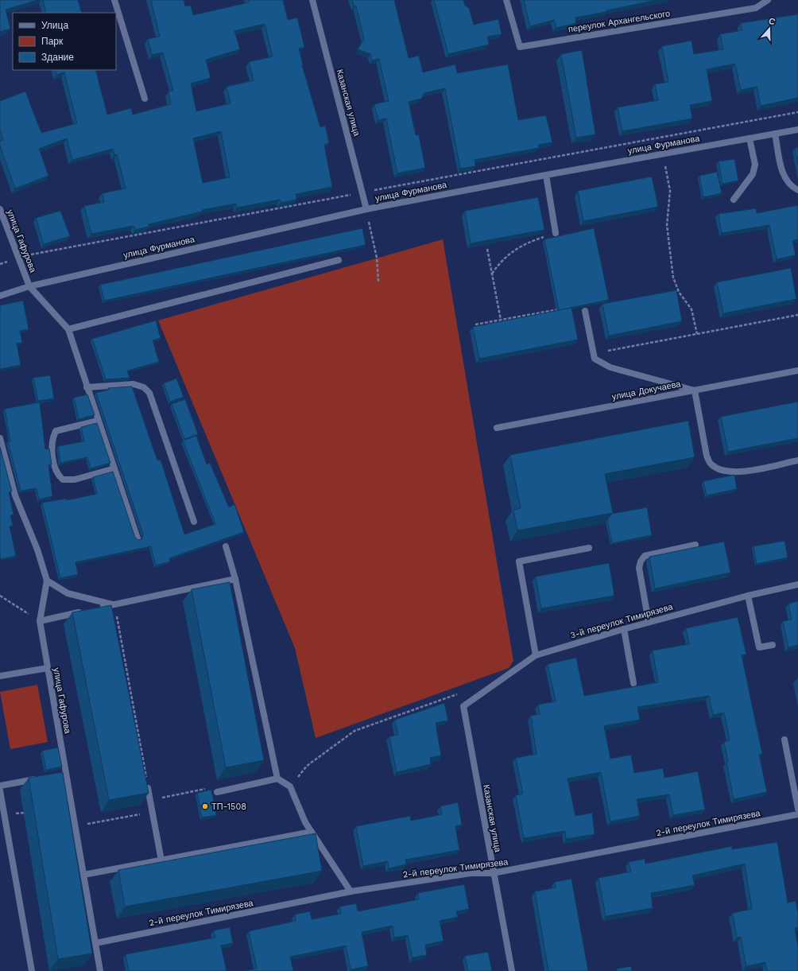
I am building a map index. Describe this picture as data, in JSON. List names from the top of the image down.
{
  "streets": {
    "street": [
      "переулок Архангельского",
      "Казанская улица",
      "улица Фурманова",
      "улица Гафурова",
      "улица Докучаева",
      "3-й переулок Тимирязева",
      "2-й переулок Тимирязева"
    ]
  },
  "crossings": [
    ["Казанская улица", "улица Фурманова"],
    ["Казанская улица", "3-й переулок Тимирязева"],
    ["Казанская улица", "2-й переулок Тимирязева"],
    ["улица Фурманова", "улица Гафурова"],
    ["улица Гафурова", "2-й переулок Тимирязева"]
  ],
  "places": ["ТП-1508"],
  "legend": ["Улица", "Парк", "Здание"],
  "north": "top"
}
